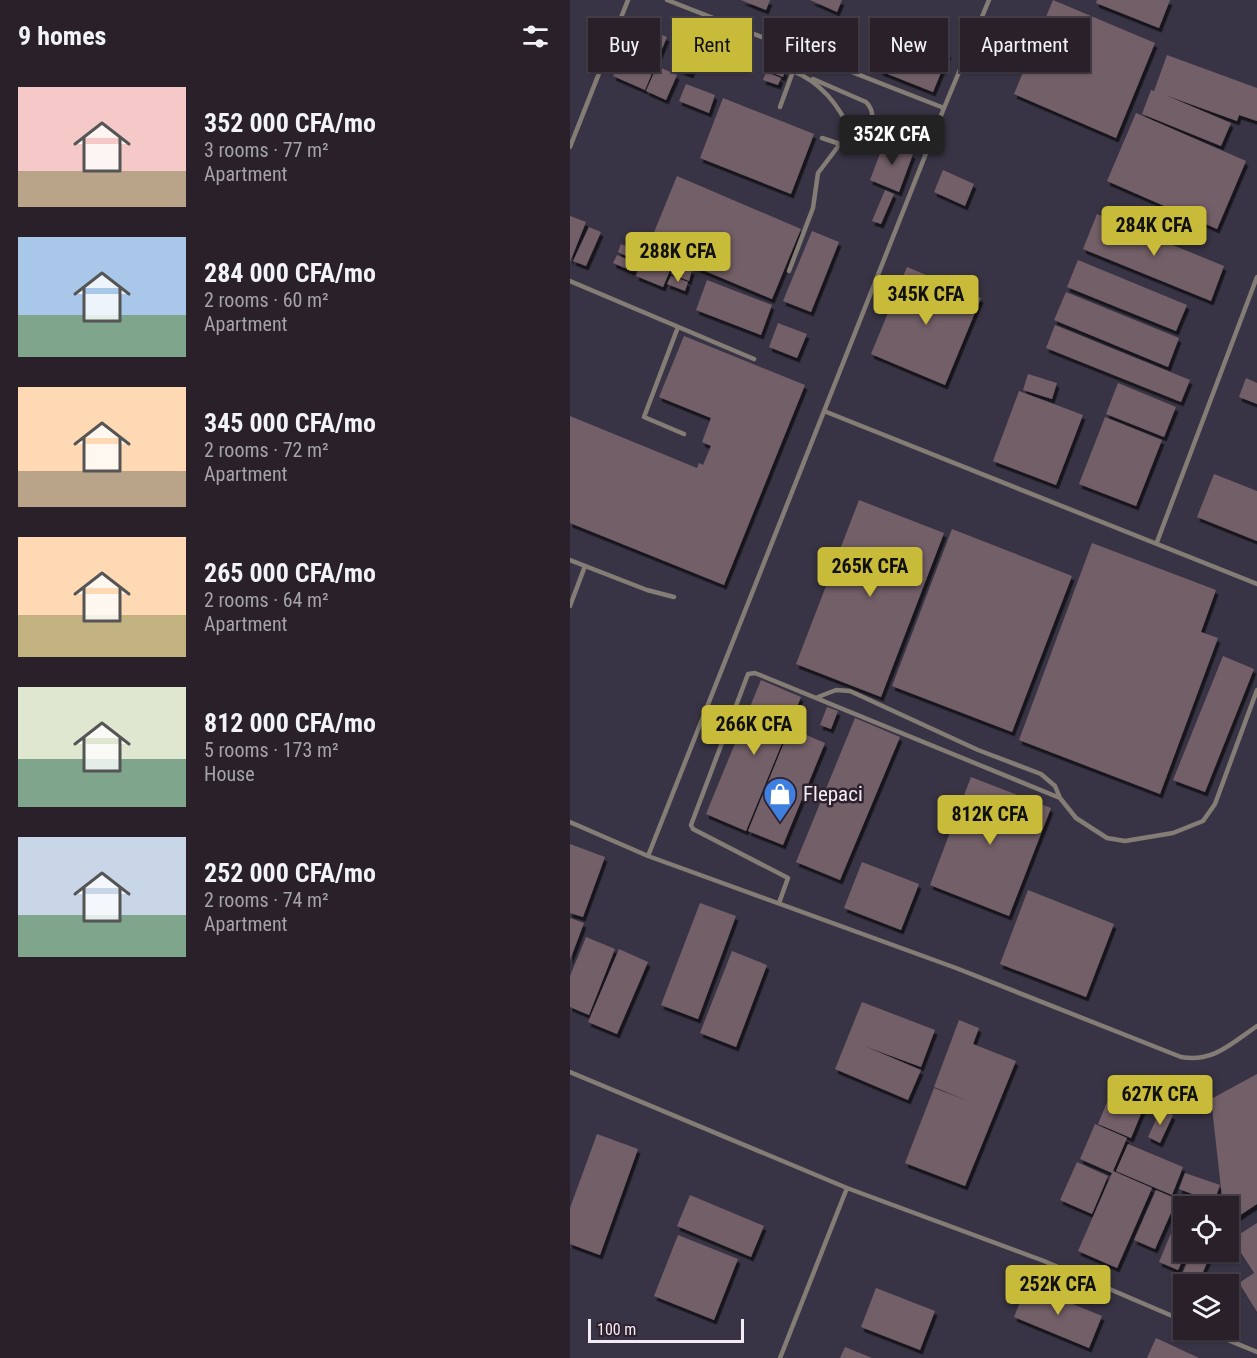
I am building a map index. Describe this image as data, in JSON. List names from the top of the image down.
{
  "places": {
    "shop": ["Flepaci"]
  },
  "scale_bar": "100 m",
  "page": {
    "heading": "9 homes",
    "chip": [
      "Buy",
      "Rent",
      "Filters",
      "New",
      "Apartment"
    ],
    "list": [
      {
        "name": "352 000 CFA/mo",
        "note": "3 rooms · 77 m² · Apartment"
      },
      {
        "name": "284 000 CFA/mo",
        "note": "2 rooms · 60 m² · Apartment"
      },
      {
        "name": "345 000 CFA/mo",
        "note": "2 rooms · 72 m² · Apartment"
      },
      {
        "name": "265 000 CFA/mo",
        "note": "2 rooms · 64 m² · Apartment"
      },
      {
        "name": "812 000 CFA/mo",
        "note": "5 rooms · 173 m² · House"
      },
      {
        "name": "252 000 CFA/mo",
        "note": "2 rooms · 74 m² · Apartment"
      }
    ],
    "price": [
      "352K CFA",
      "284K CFA",
      "288K CFA",
      "345K CFA",
      "265K CFA",
      "266K CFA",
      "812K CFA",
      "627K CFA",
      "252K CFA"
    ],
    "scale": "100 m"
  }
}
